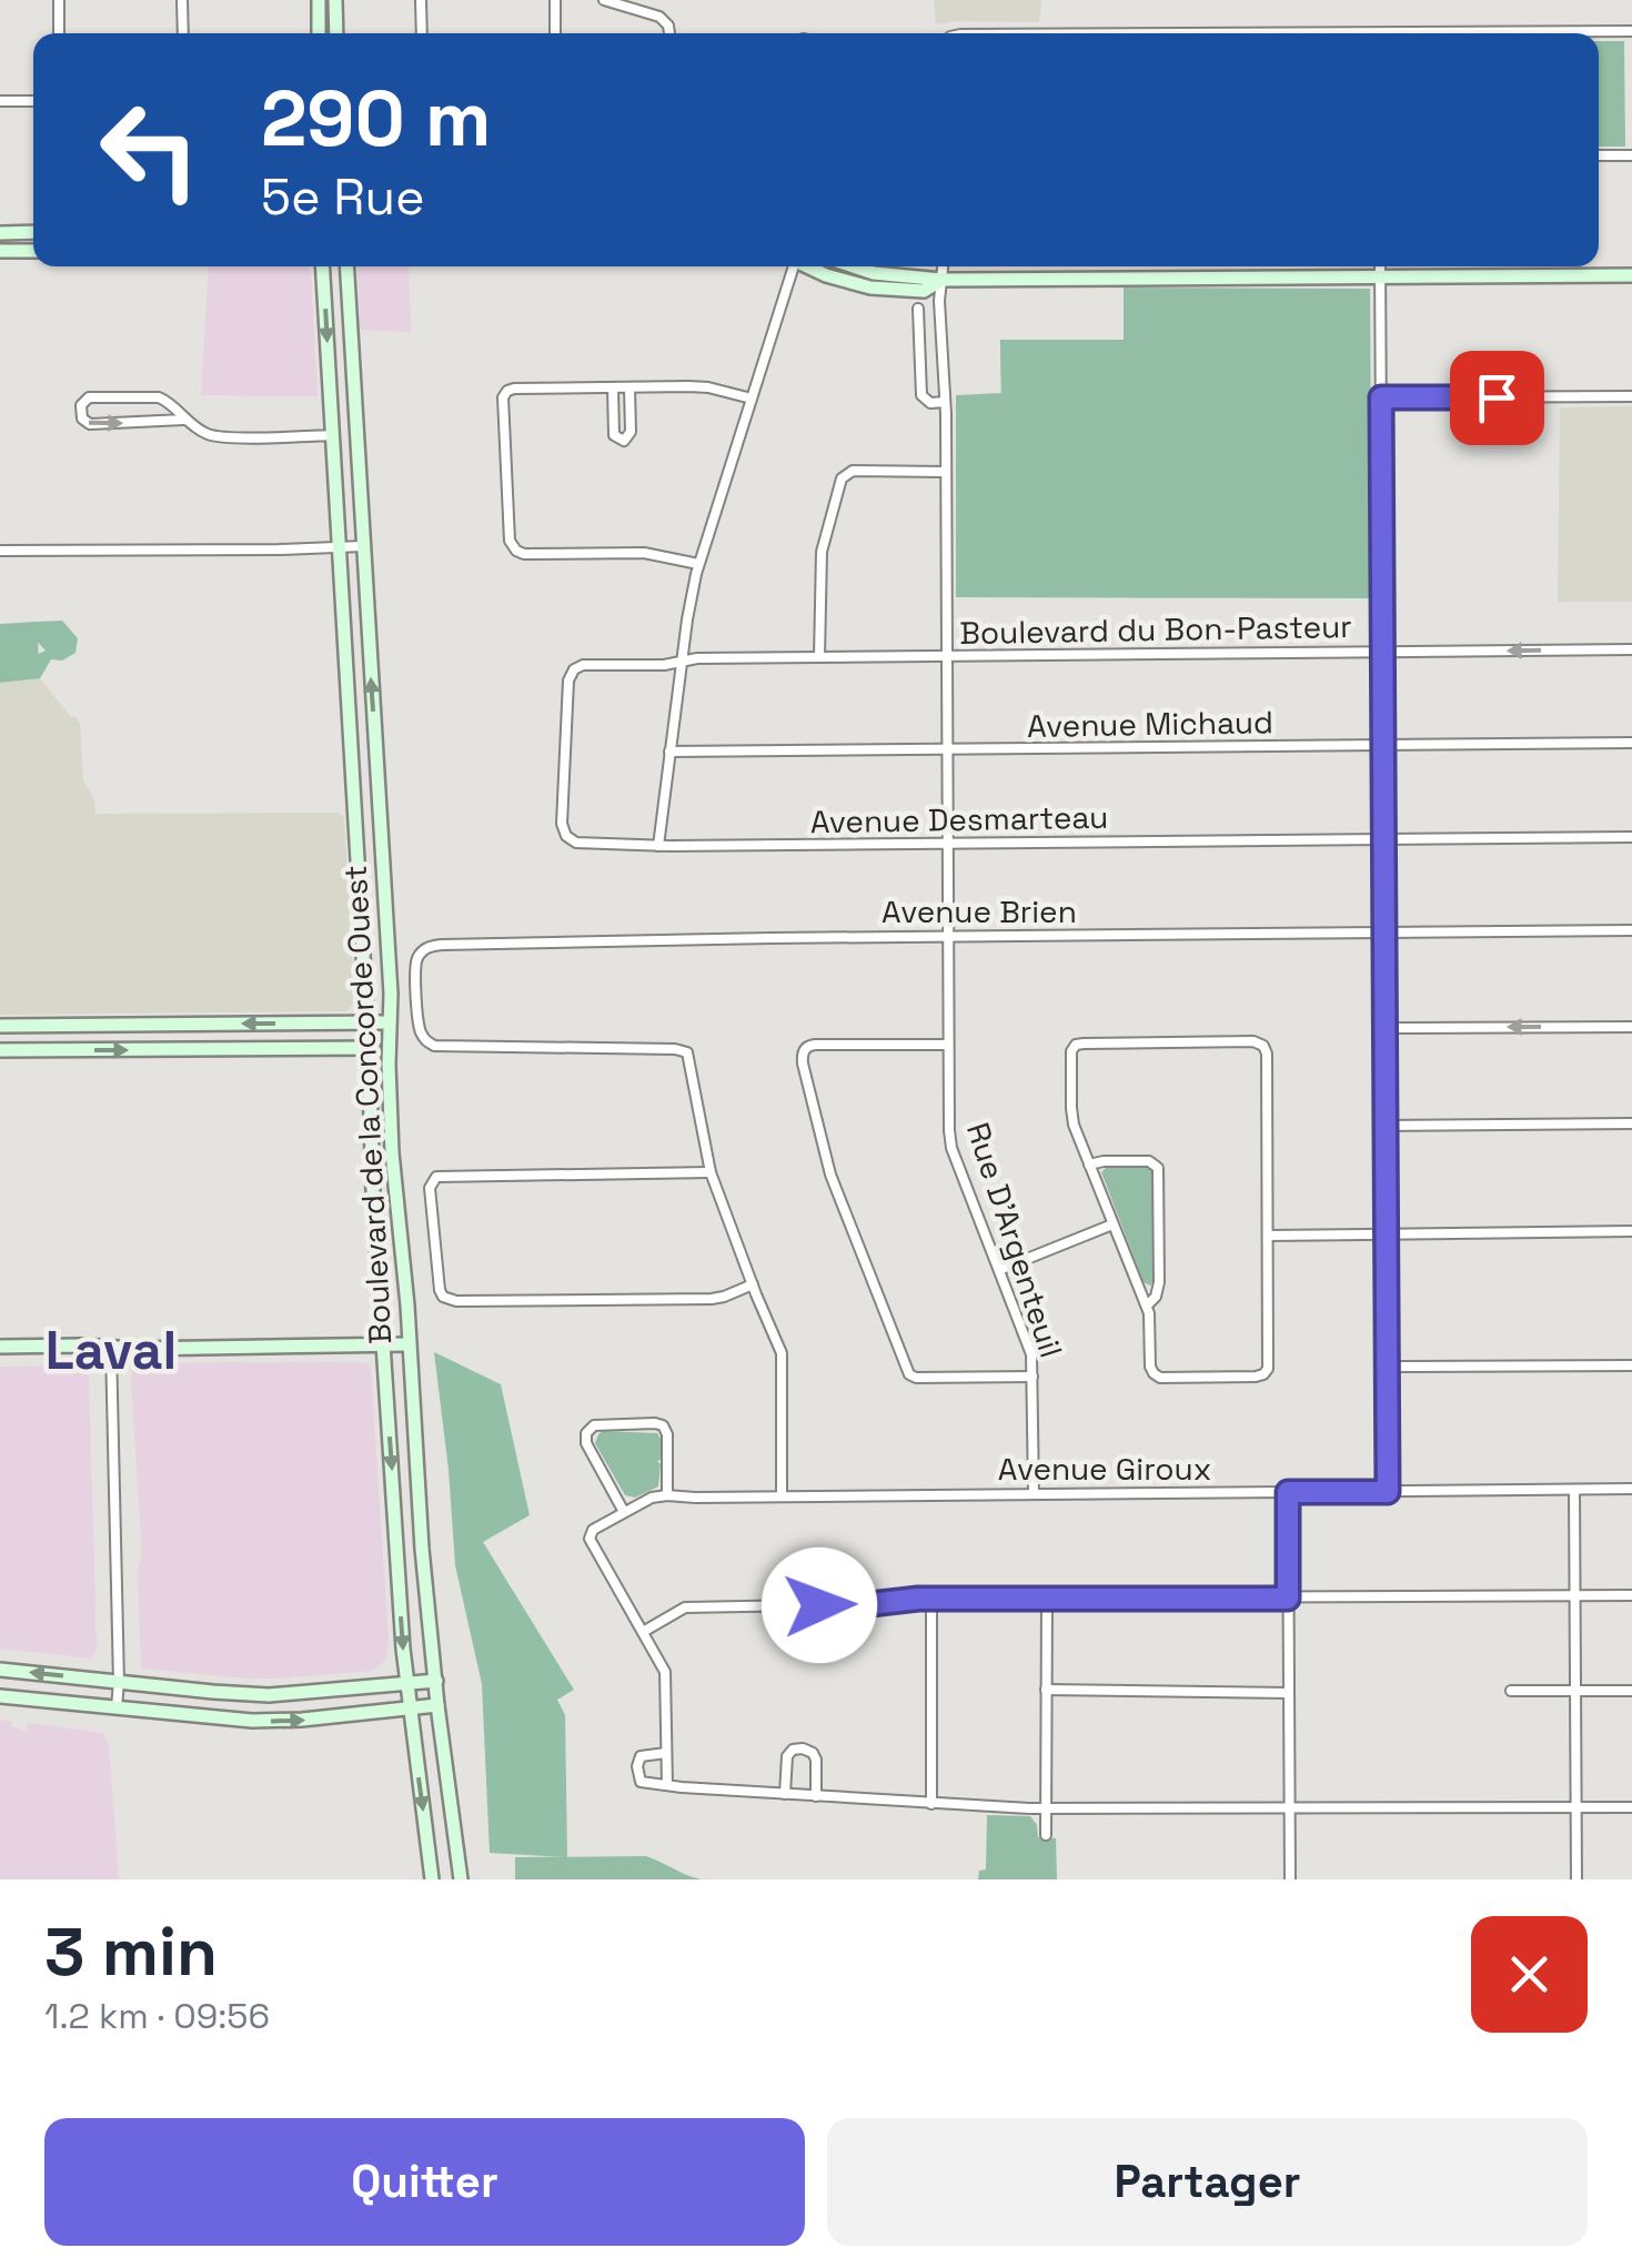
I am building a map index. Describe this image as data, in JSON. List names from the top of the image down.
{
  "streets": {
    "street": [
      "Boulevard du Bon-Pasteur",
      "Avenue Michaud",
      "Avenue Desmarteau",
      "Avenue Brien",
      "Boulevard de la Concorde Ouest",
      "Rue D'Argenteuil",
      "Avenue Giroux"
    ]
  },
  "crossings": [
    ["Boulevard du Bon-Pasteur", "Avenue Desmarteau"],
    ["Boulevard du Bon-Pasteur", "Rue D'Argenteuil"],
    ["Avenue Michaud", "Rue D'Argenteuil"],
    ["Avenue Desmarteau", "Rue D'Argenteuil"],
    ["Avenue Brien", "Rue D'Argenteuil"],
    ["Rue D'Argenteuil", "Avenue Giroux"]
  ],
  "districts": ["Laval"],
  "page": {
    "turn": ["290 m", "5e Rue"],
    "heading": ["3 min", "1.2 km · 09:56"],
    "buttons": ["Quitter", "Partager"]
  }
}
